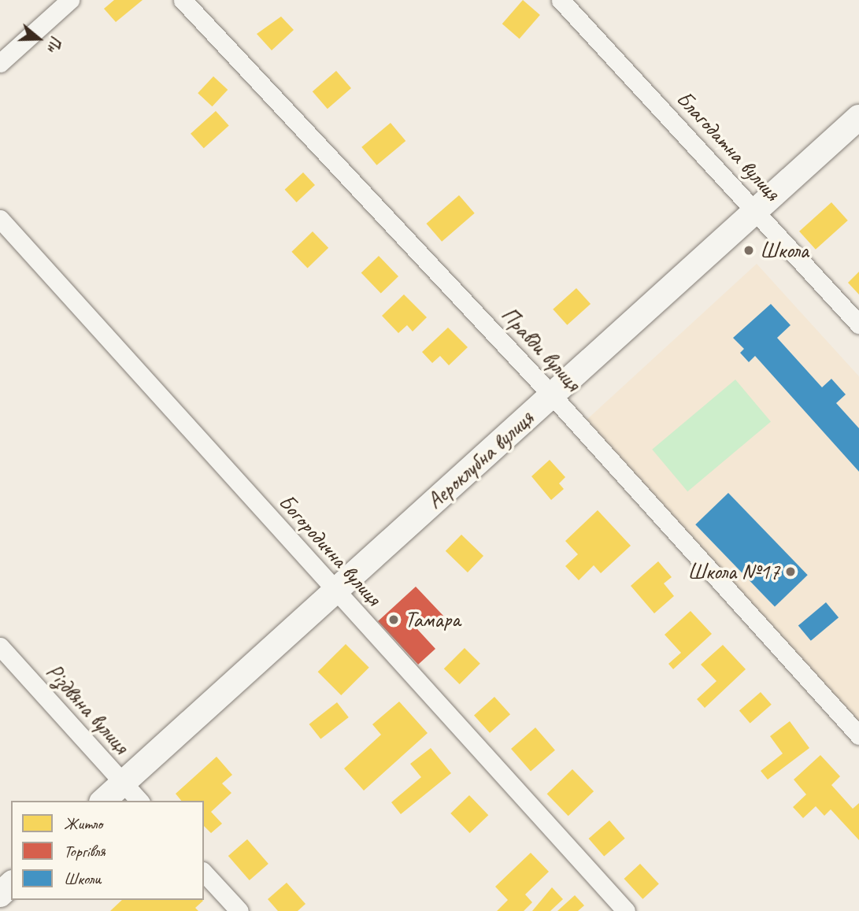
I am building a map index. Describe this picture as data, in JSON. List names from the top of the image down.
{
  "streets": {
    "street": [
      "Благодатна вулиця",
      "Правди вулиця",
      "Аероклубна вулиця",
      "Богородична вулиця",
      "Різдвяна вулиця"
    ]
  },
  "crossings": [
    ["Благодатна вулиця", "Аероклубна вулиця"],
    ["Правди вулиця", "Аероклубна вулиця"],
    ["Аероклубна вулиця", "Богородична вулиця"],
    ["Аероклубна вулиця", "Різдвяна вулиця"]
  ],
  "places": ["Школа", "Школа №17", "Тамара"],
  "legend": ["Житло", "Торгівля", "Школи"],
  "north": "right"
}
